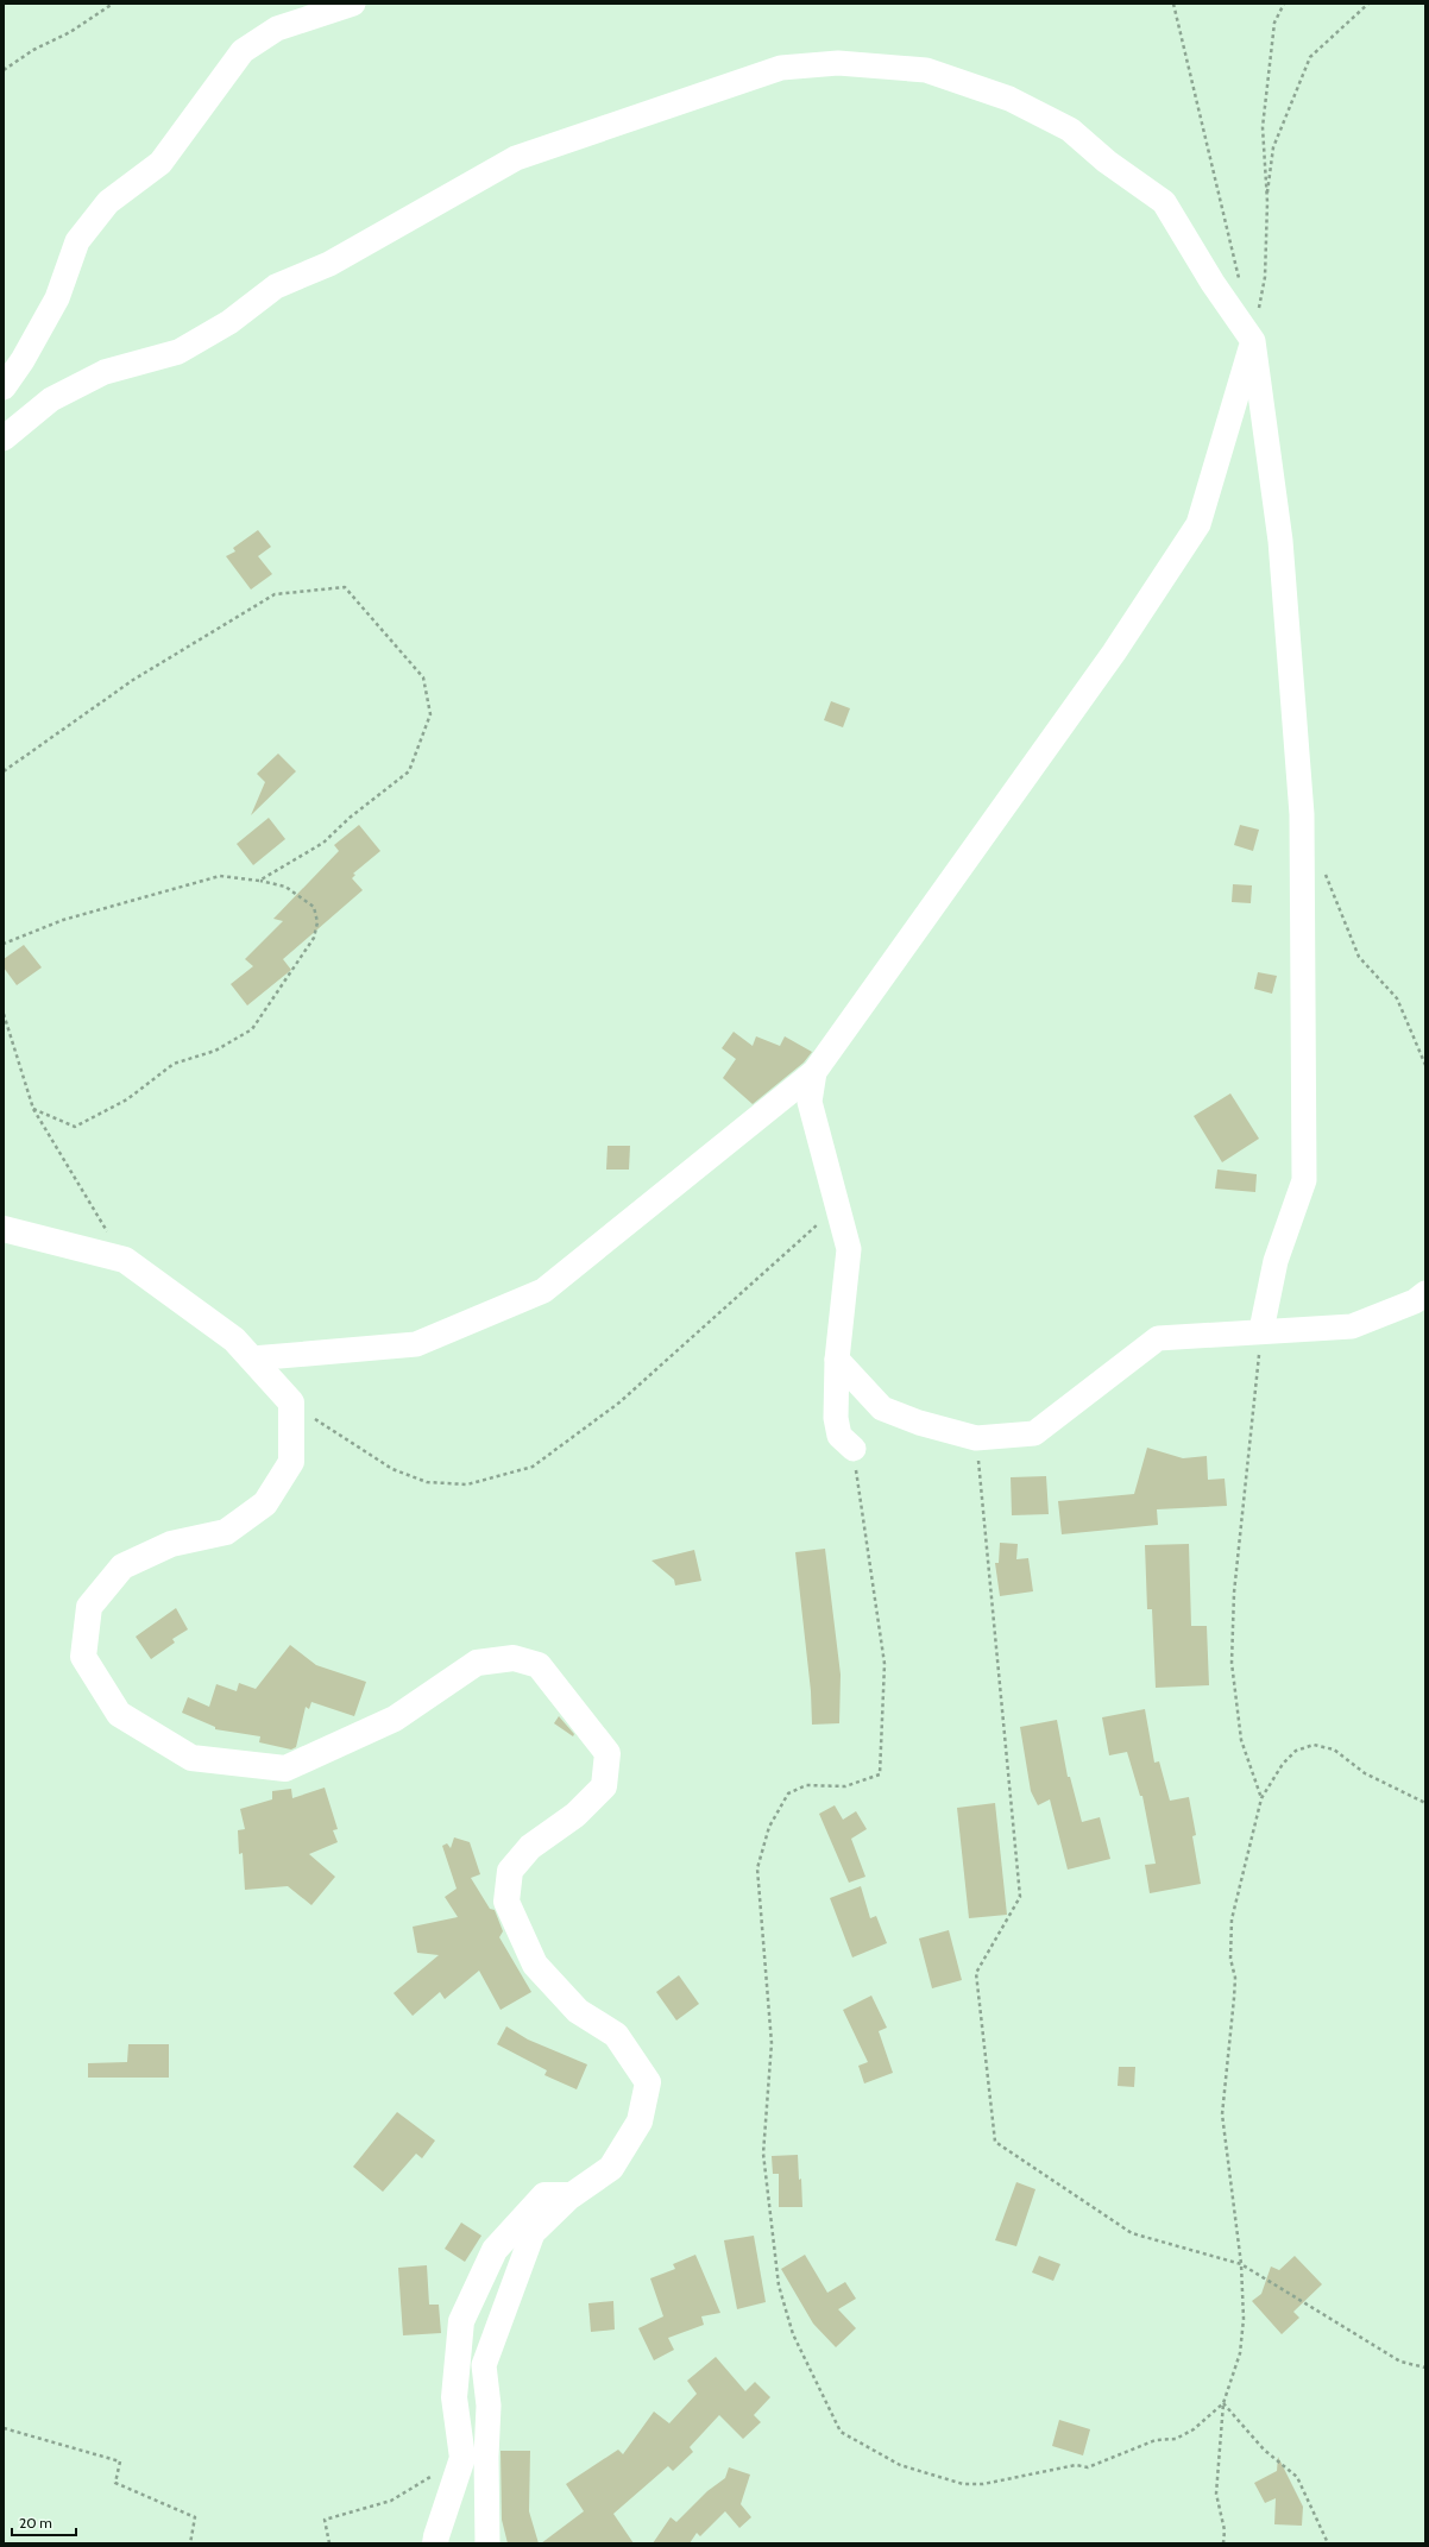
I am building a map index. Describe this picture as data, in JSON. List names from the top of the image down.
{
  "scale_bar": "20 m"
}
